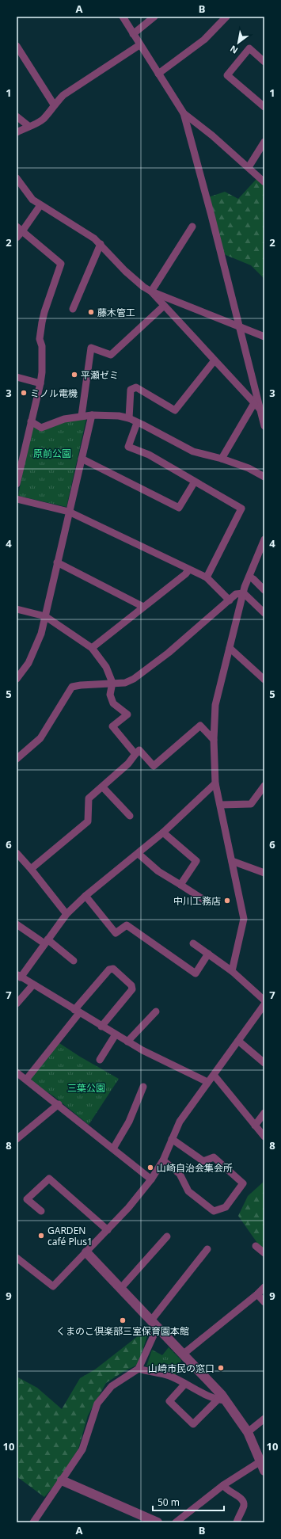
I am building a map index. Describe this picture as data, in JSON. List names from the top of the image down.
{
  "parks": ["原前公園", "三葉公園"],
  "places": [
    "藤木管工",
    "平瀬ゼミ",
    "ミノル電機",
    "中川工務店",
    "山崎自治会集会所",
    "GARDEN café Plus1",
    "くまのこ倶楽部三室保育園本館",
    "山崎市民の窓口"
  ],
  "scale_bar": "50 m",
  "north": "bottom left",
  "grid": {
    "columns": ["A", "B"],
    "rows": [
      "1",
      "2",
      "3",
      "4",
      "5",
      "6",
      "7",
      "8",
      "9",
      "10"
    ]
  }
}
